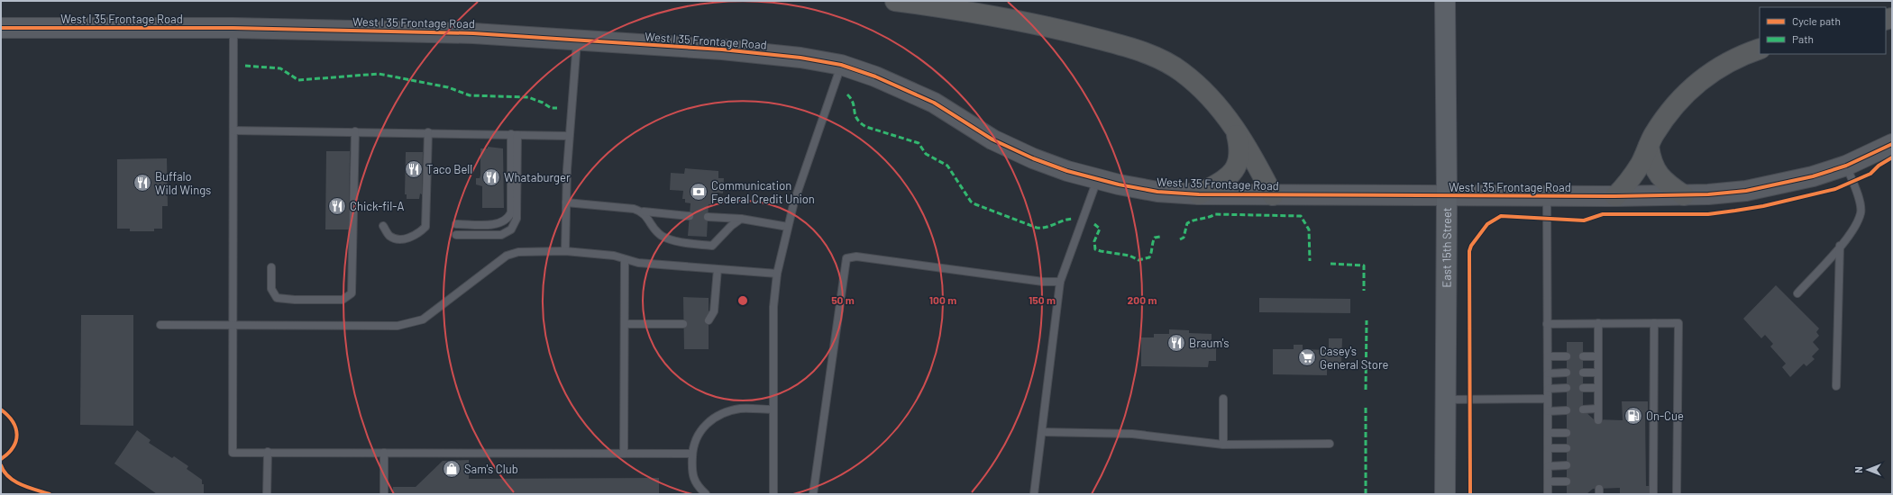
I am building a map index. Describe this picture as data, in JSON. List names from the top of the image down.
{
  "streets": {
    "main road": ["East 15th Street"],
    "street": ["West I 35 Frontage Road"]
  },
  "crossings": [
    ["West I 35 Frontage Road", "East 15th Street"]
  ],
  "places": {
    "restaurant": [
      "Taco Bell",
      "Whataburger",
      "Buffalo Wild Wings",
      "Chick-fil-A",
      "Braum's"
    ],
    "bank": ["Communication Federal Credit Union"],
    "supermarket": ["Casey's General Store"],
    "fuel station": ["On-Cue"],
    "shop": ["Sam's Club"]
  },
  "legend": ["Cycle path", "Path"],
  "north": "left",
  "rings": [
    "50 m",
    "100 m",
    "150 m",
    "200 m"
  ]
}
